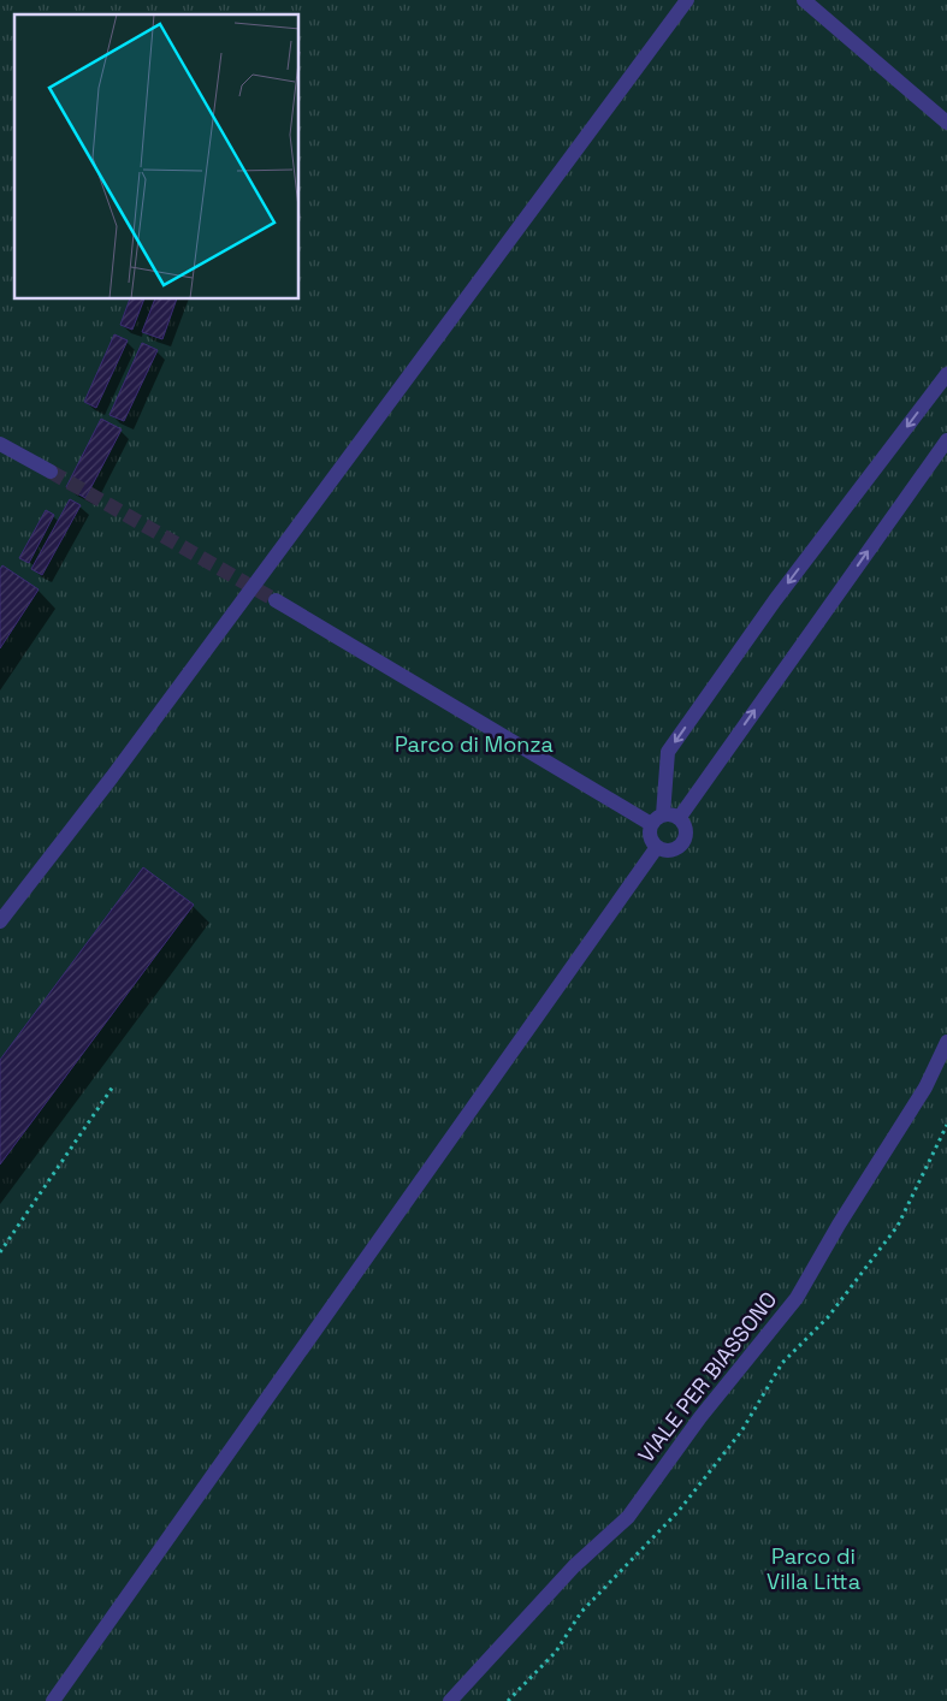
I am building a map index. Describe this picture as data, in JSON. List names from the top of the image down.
{
  "streets": {
    "lane": ["VIALE PER BIASSONO"]
  },
  "parks": ["Parco di Monza", "Parco di Villa Litta"]
}
